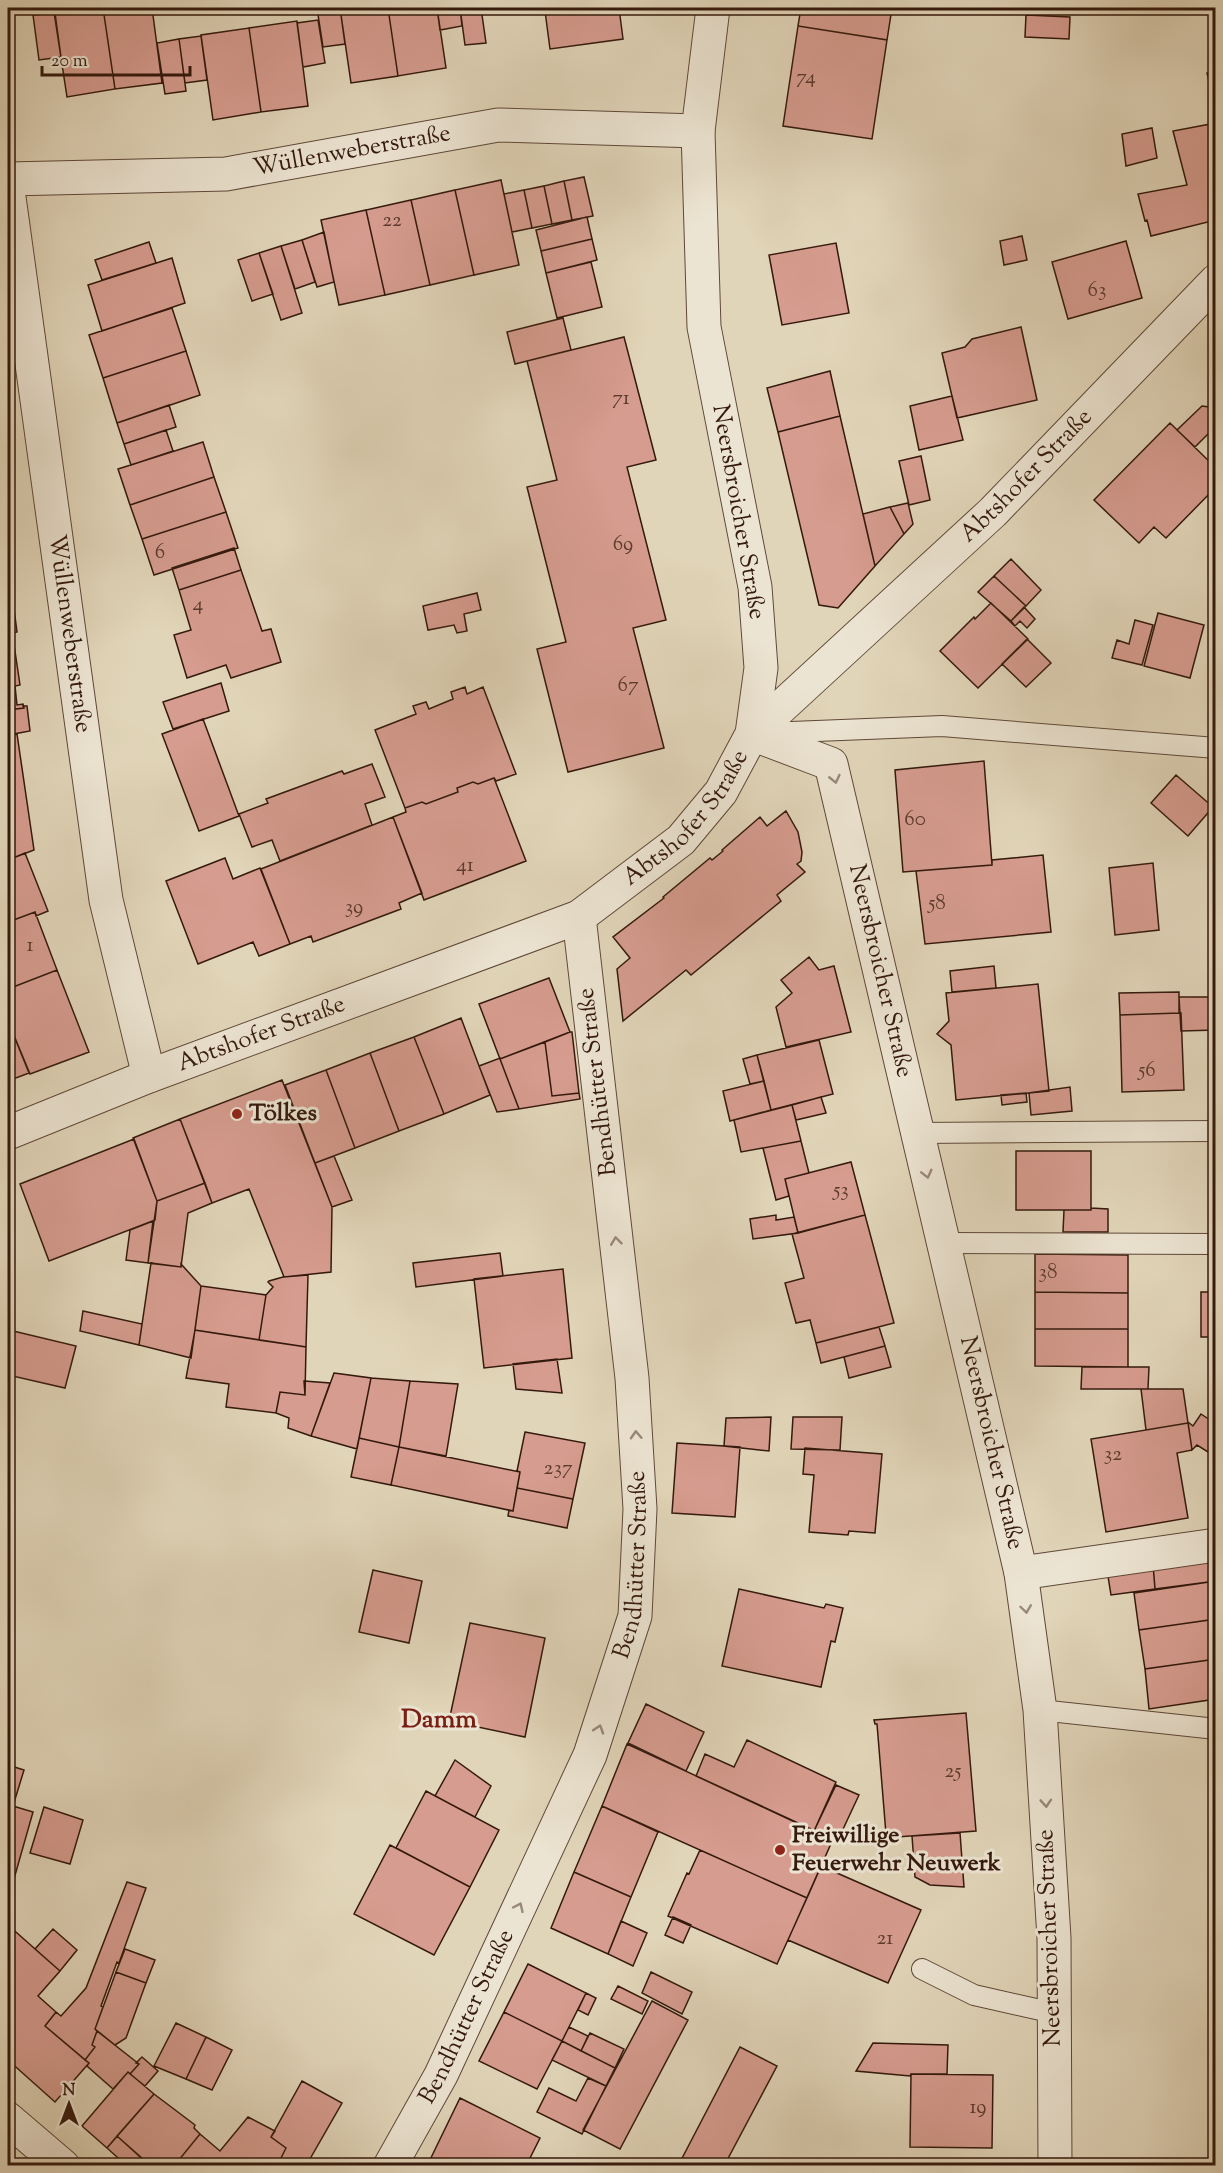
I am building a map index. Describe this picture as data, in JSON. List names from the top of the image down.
{
  "streets": {
    "street": [
      "Wüllenweberstraße",
      "Abtshofer Straße",
      "Neersbroicher Straße",
      "Bendhütter Straße"
    ]
  },
  "crossings": [
    ["Wüllenweberstraße", "Abtshofer Straße"],
    ["Wüllenweberstraße", "Neersbroicher Straße"],
    ["Abtshofer Straße", "Neersbroicher Straße"],
    ["Abtshofer Straße", "Bendhütter Straße"]
  ],
  "one_way": ["Neersbroicher Straße", "Bendhütter Straße"],
  "districts": ["Damm"],
  "places": ["Tölkes", "Freiwillige Feuerwehr Neuwerk"],
  "house_numbers": [
    "74",
    "22",
    "63",
    "71",
    "69",
    "6",
    "4",
    "67",
    "60",
    "41",
    "58",
    "39",
    "1",
    "56",
    "53",
    "38",
    "32",
    "237",
    "25",
    "21",
    "19"
  ],
  "scale_bar": "20 m",
  "north": "top"
}
